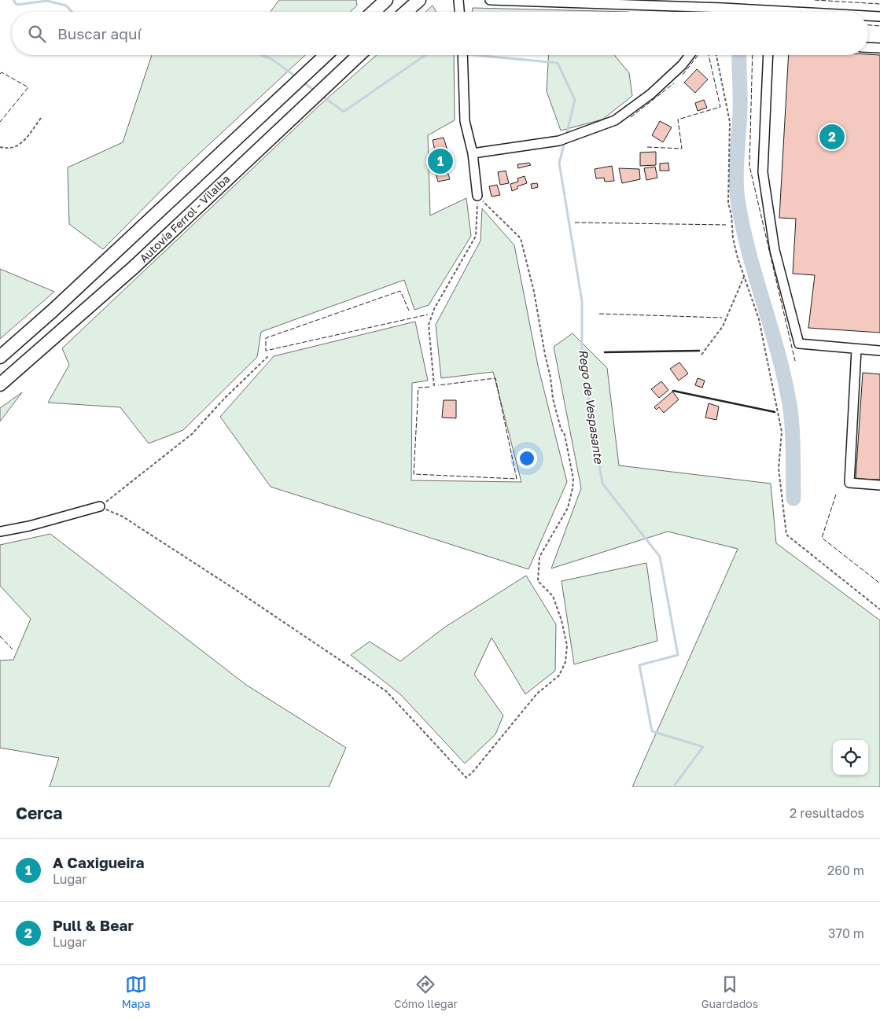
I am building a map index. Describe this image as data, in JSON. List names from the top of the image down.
{
  "streets": {
    "highway": ["Autovía Ferrol - Vilalba"]
  },
  "water": ["Rego de Vespasante"],
  "page": {
    "search": "Buscar aquí",
    "pins": ["2", "1"],
    "heading": ["Cerca", "2 resultados"],
    "list": [
      {
        "mark": "1",
        "name": "A Caxigueira",
        "note": "Lugar",
        "value": "260 m"
      },
      {
        "mark": "2",
        "name": "Pull & Bear",
        "note": "Lugar",
        "value": "370 m"
      }
    ],
    "nav": ["Mapa", "Cómo llegar", "Guardados"]
  }
}
